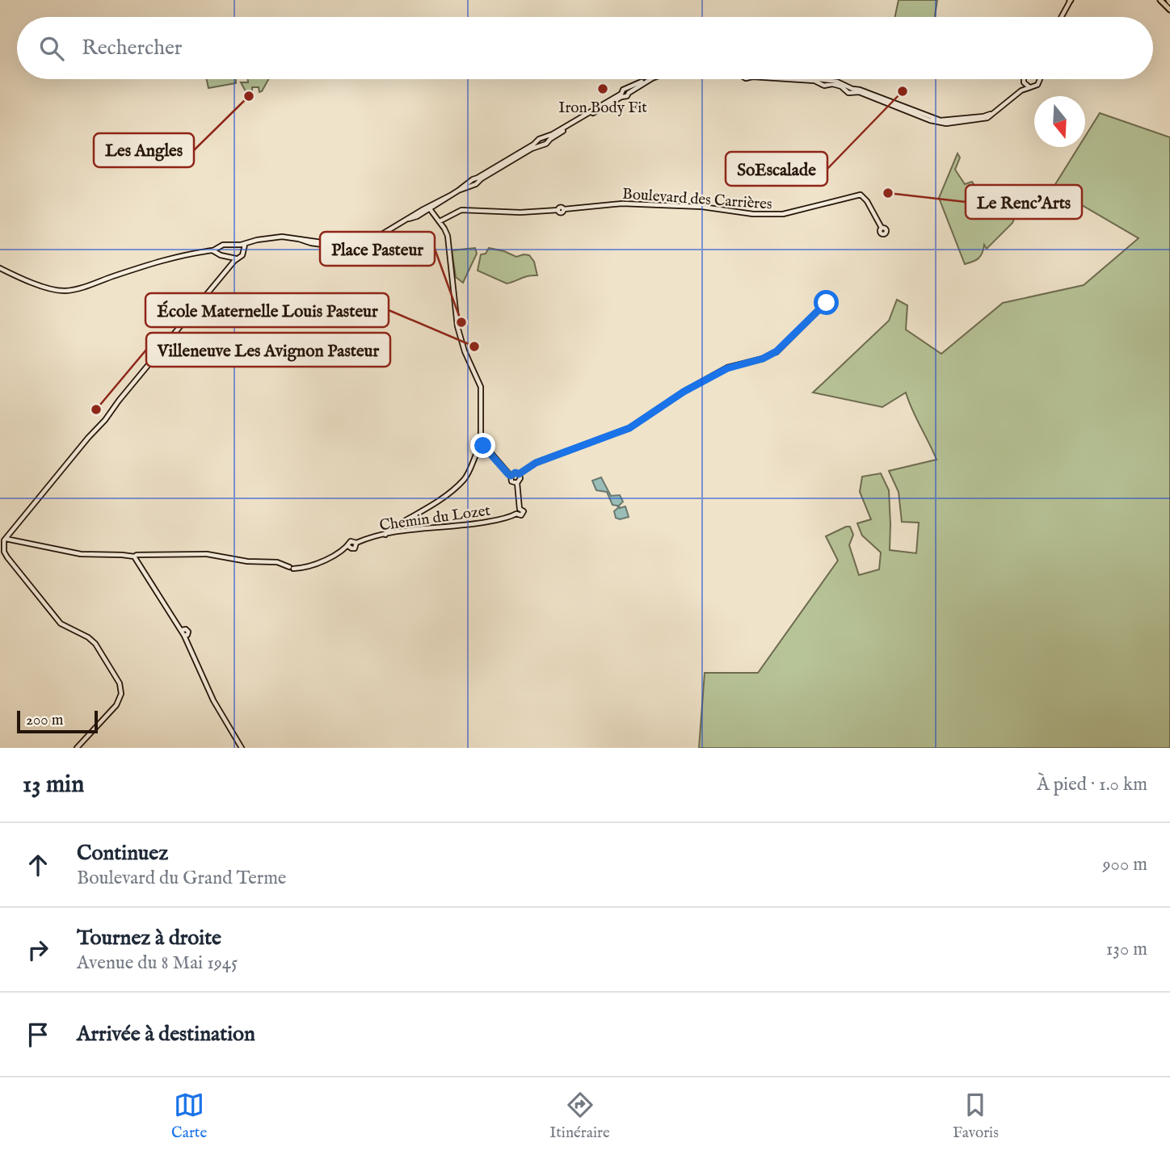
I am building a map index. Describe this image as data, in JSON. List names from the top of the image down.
{
  "streets": {
    "street": ["Boulevard des Carrières", "Chemin du Lozet"]
  },
  "places": [
    "Iron Body Fit",
    "SoEscalade",
    "Les Angles",
    "Le Renc'Arts",
    "Place Pasteur",
    "École Maternelle Louis Pasteur",
    "Villeneuve Les Avignon Pasteur"
  ],
  "scale_bar": "200 m",
  "north": "bottom",
  "page": {
    "search": "Rechercher",
    "scale": "200 m",
    "heading": ["13 min", "À pied · 1.0 km"],
    "list": [
      ["Continuez", "Boulevard du Grand Terme", "900 m"],
      ["Tournez à droite", "Avenue du 8 Mai 1945", "130 m"],
      "Arrivée à destination"
    ],
    "nav": ["Carte", "Itinéraire", "Favoris"]
  }
}
